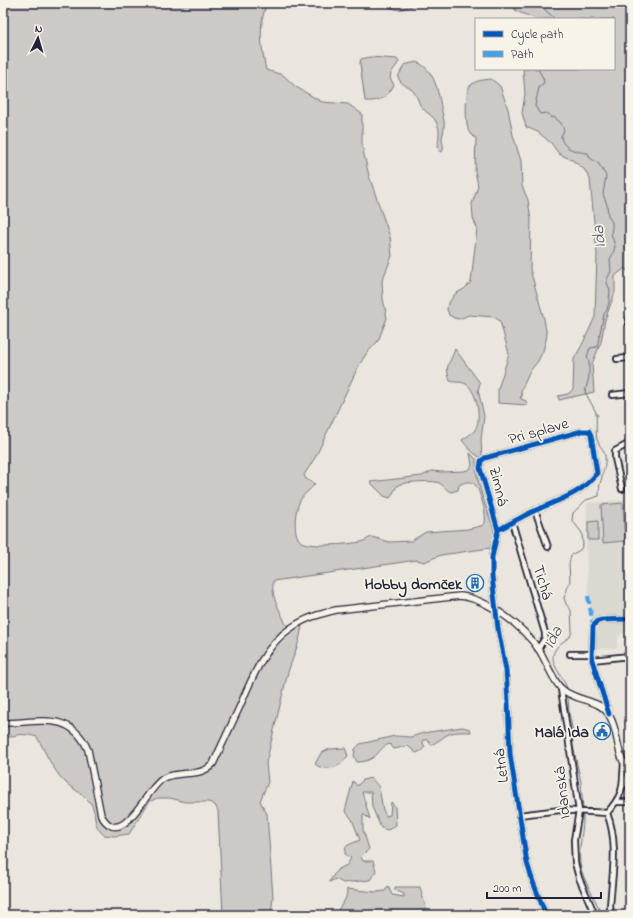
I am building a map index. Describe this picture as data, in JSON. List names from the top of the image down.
{
  "streets": {
    "street": [
      "Pri splave",
      "Zimná",
      "Tichá",
      "Letná",
      "Idanská"
    ]
  },
  "crossings": [
    ["Pri splave", "Zimná"],
    ["Pri splave", "Tichá"],
    ["Zimná", "Letná"]
  ],
  "water": ["Ida"],
  "places": {
    "building": ["Hobby domček"],
    "public building": ["Malá Ida"]
  },
  "legend": ["Cycle path", "Path"],
  "scale_bar": "200 m",
  "north": "top"
}
